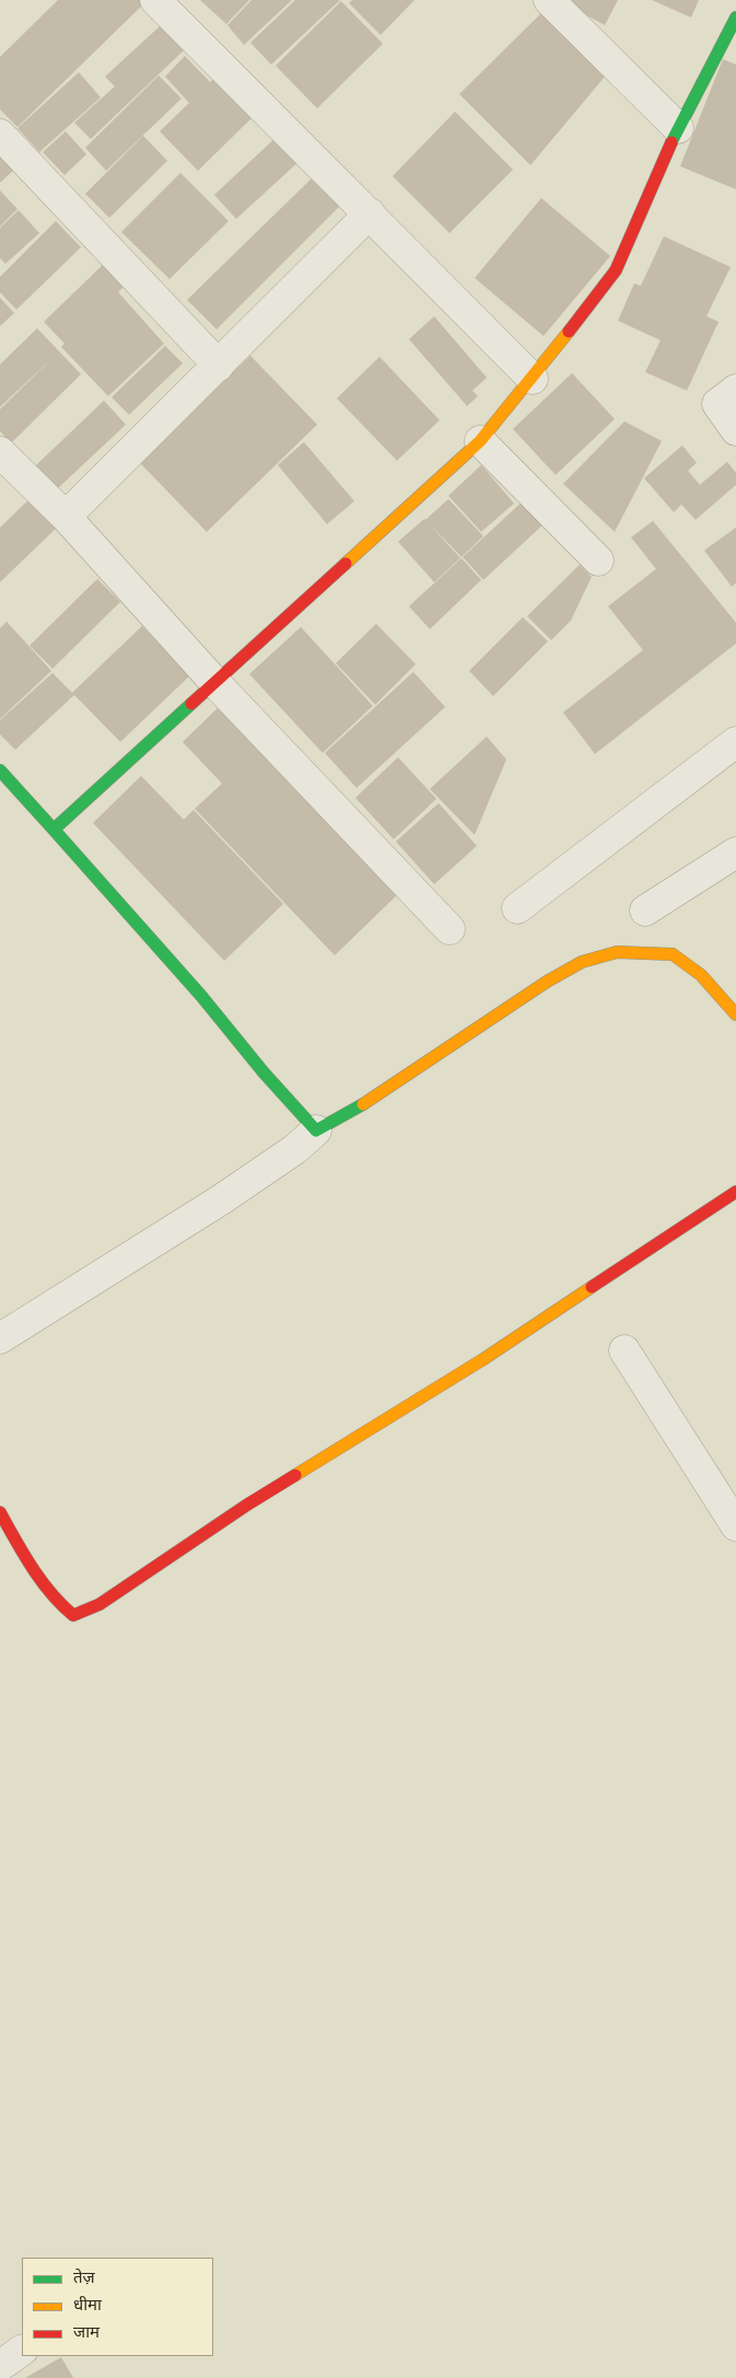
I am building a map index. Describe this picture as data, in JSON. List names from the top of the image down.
{
  "legend": ["तेज़", "धीमा", "जाम"]
}
